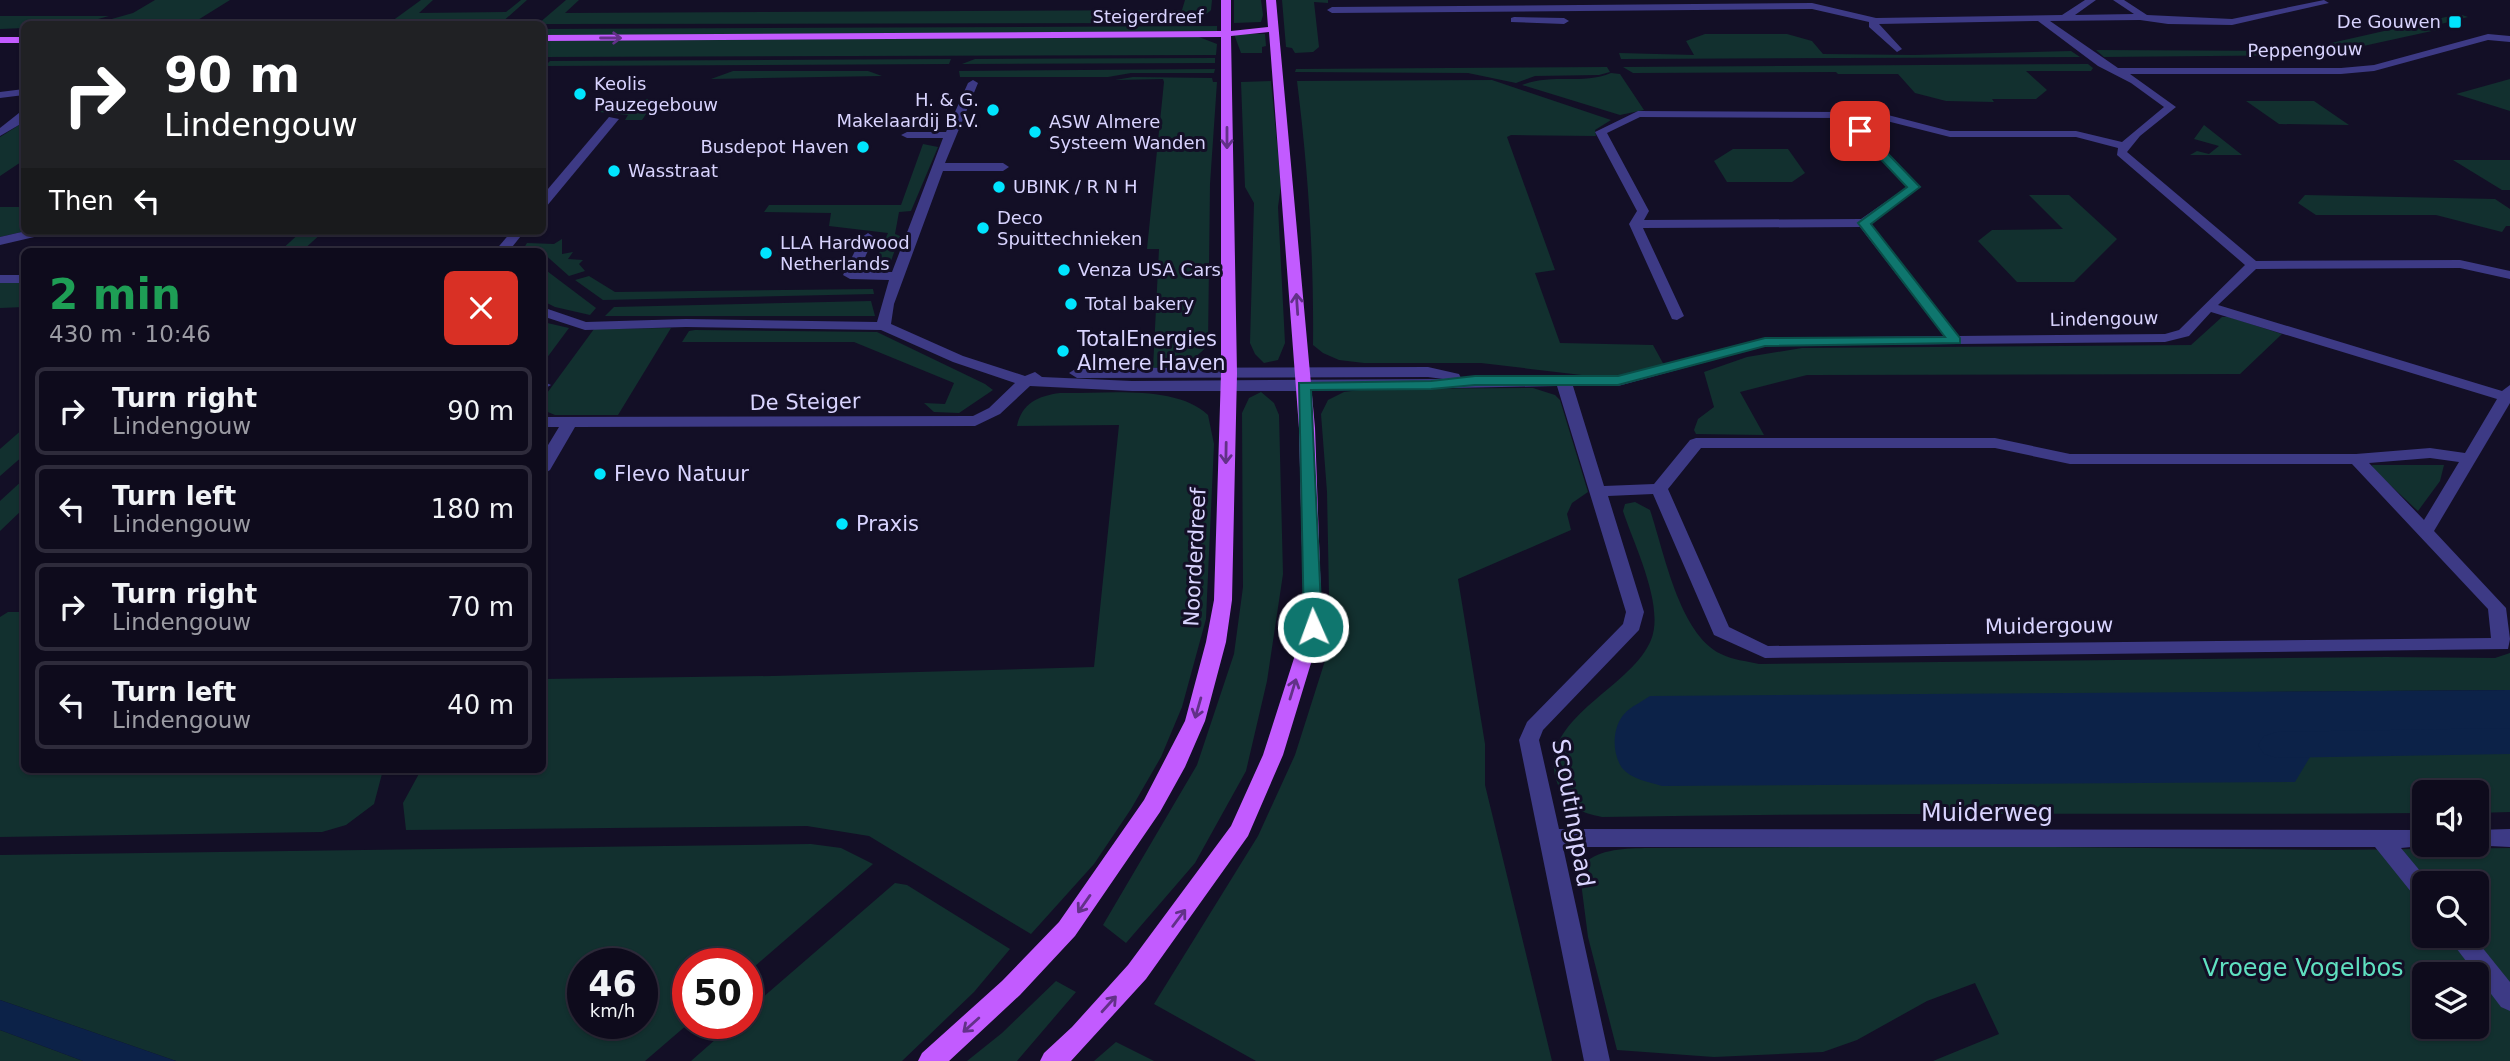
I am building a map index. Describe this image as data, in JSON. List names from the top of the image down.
{
  "streets": {
    "main road": ["Steigerdreef", "Noorderdreef"],
    "street": [
      "Peppengouw",
      "Lindengouw",
      "De Steiger",
      "Muidergouw",
      "Scoutingpad",
      "Muiderweg"
    ]
  },
  "crossings": [
    ["Steigerdreef", "Noorderdreef"],
    ["Lindengouw", "Noorderdreef"],
    ["Scoutingpad", "Muiderweg"]
  ],
  "parks": ["Vroege Vogelbos"],
  "places": {
    "transit": ["De Gouwen"],
    "other": [
      "Keolis Pauzegebouw",
      "H. & G. Makelaardij B.V.",
      "ASW Almere Systeem Wanden",
      "Busdepot Haven",
      "Wasstraat",
      "UBINK / R N H",
      "Deco Spuittechnieken",
      "LLA Hardwood Netherlands",
      "Venza USA Cars",
      "Total bakery",
      "TotalEnergies Almere Haven",
      "Flevo Natuur",
      "Praxis"
    ]
  },
  "page": {
    "turn": ["90 m", "Lindengouw"],
    "then": "Then",
    "heading": ["2 min", "430 m · 10:46"],
    "list": [
      {
        "name": "Turn right",
        "note": "Lindengouw",
        "value": "90 m"
      },
      {
        "name": "Turn left",
        "note": "Lindengouw",
        "value": "180 m"
      },
      {
        "name": "Turn right",
        "note": "Lindengouw",
        "value": "70 m"
      },
      {
        "name": "Turn left",
        "note": "Lindengouw",
        "value": "40 m"
      }
    ],
    "speed": "46 km/h",
    "limit": "50"
  }
}
